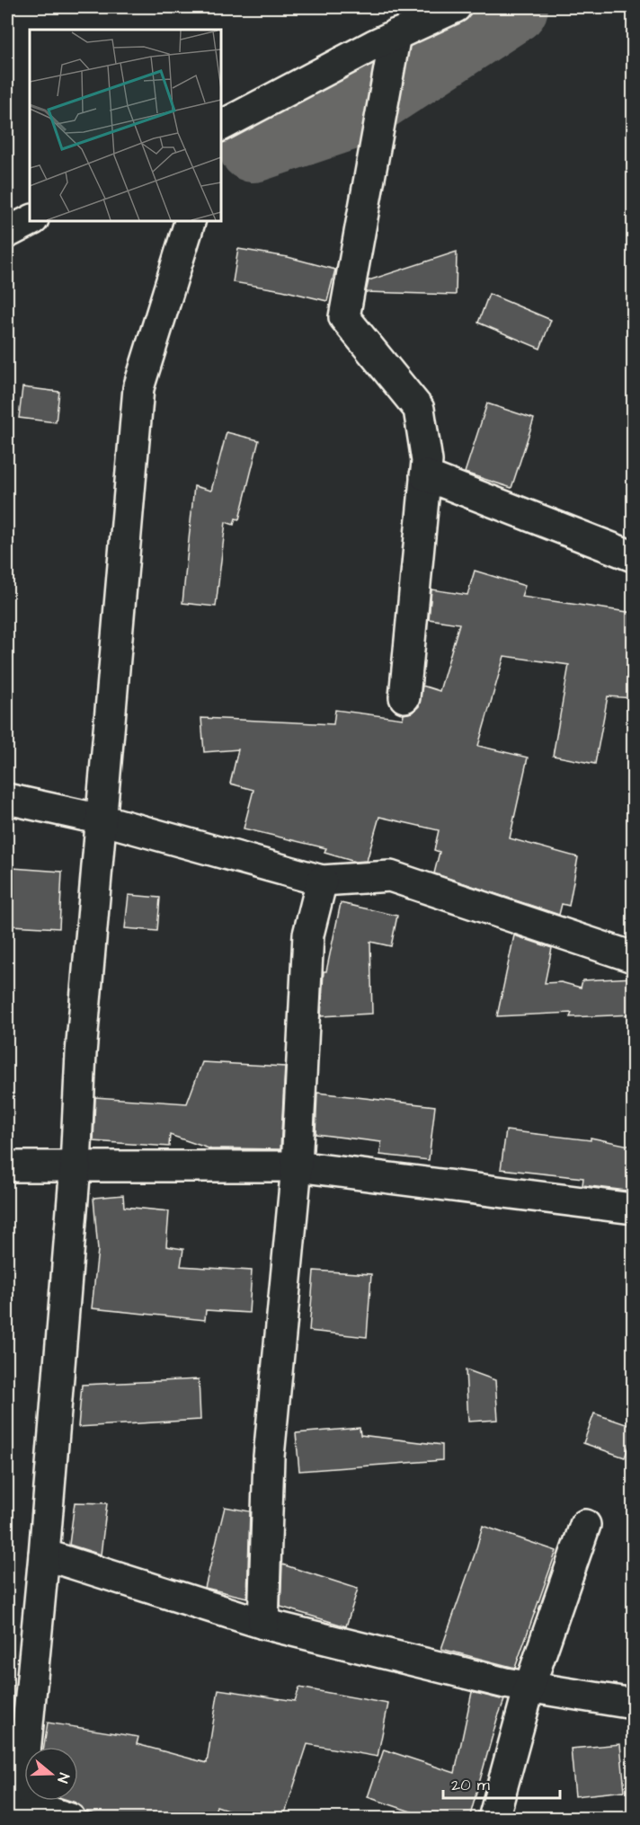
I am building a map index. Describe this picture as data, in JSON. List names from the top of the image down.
{
  "scale_bar": "20 m",
  "north": "right"
}
